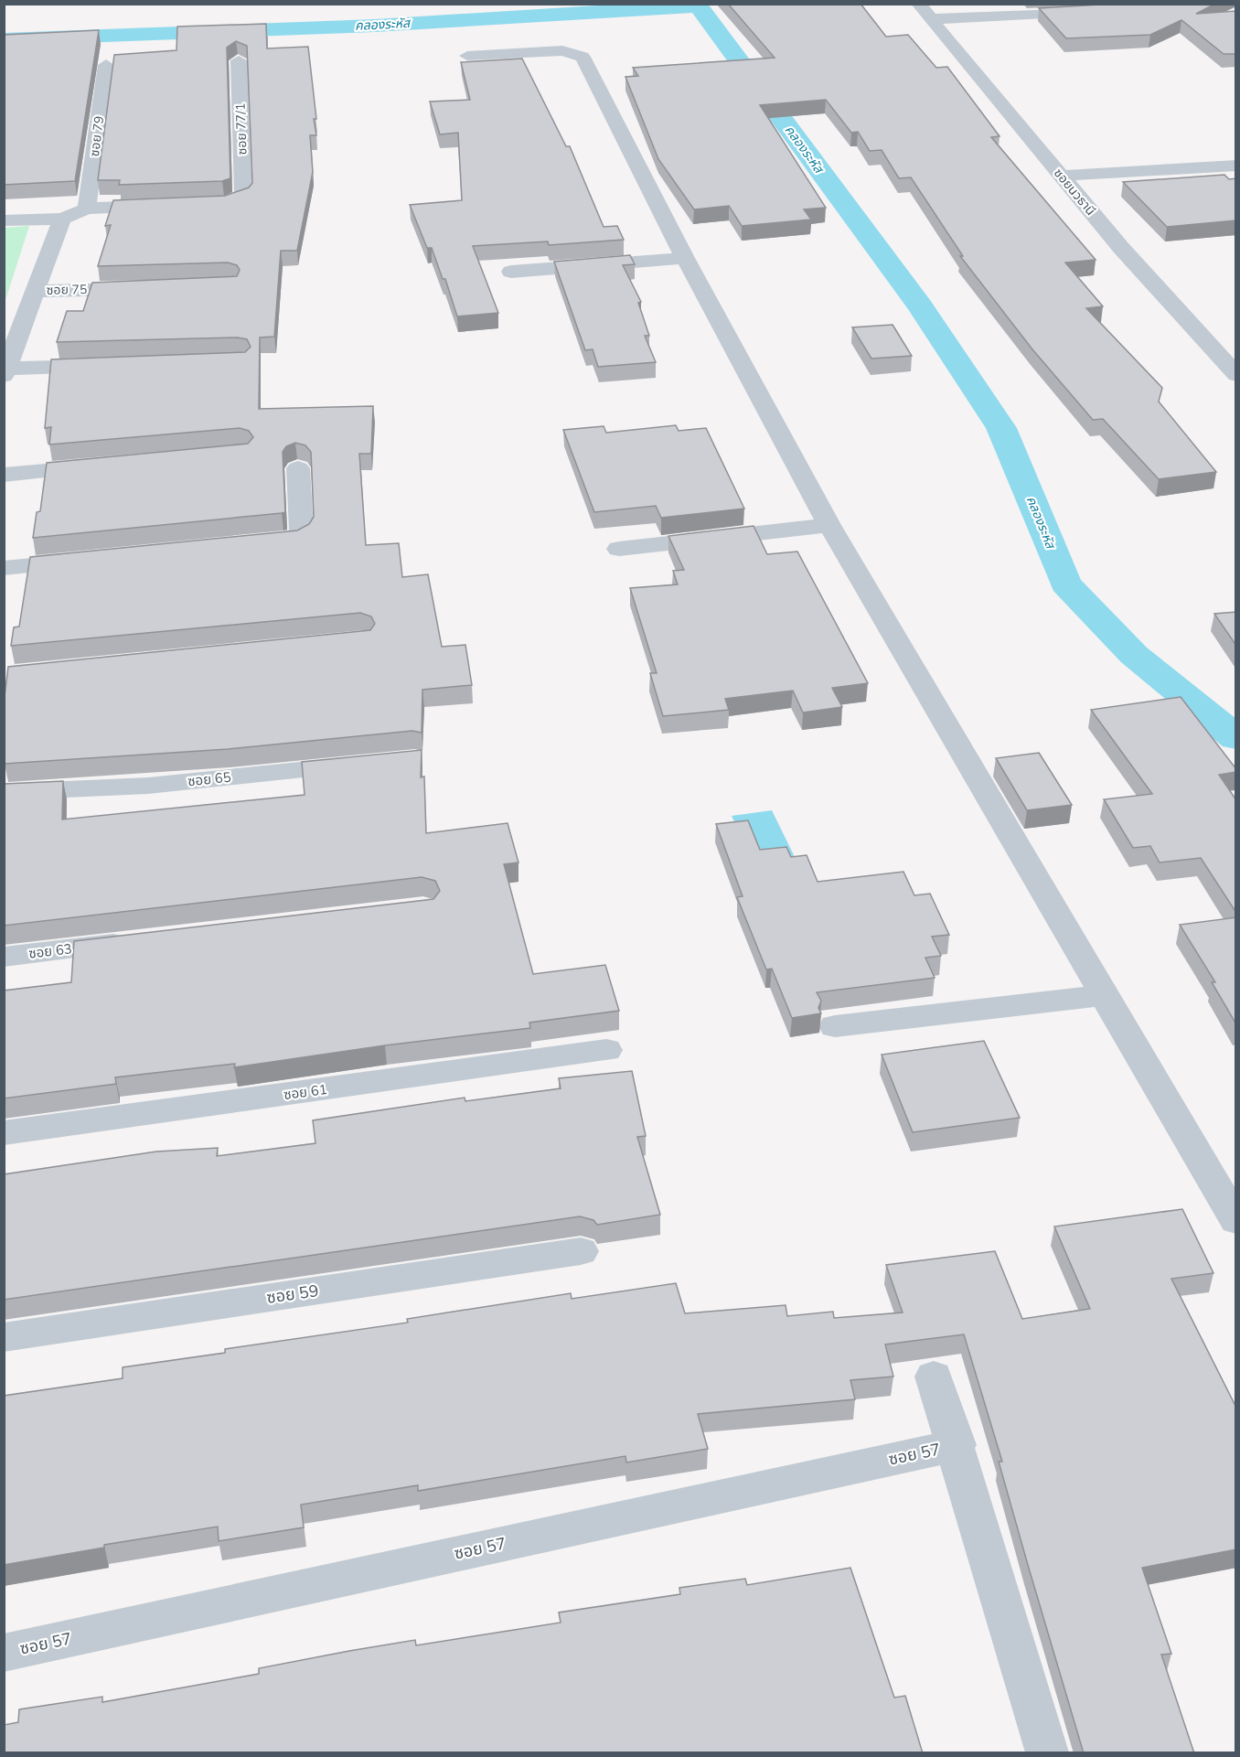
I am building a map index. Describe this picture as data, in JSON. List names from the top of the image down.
{
  "streets": {
    "street": [
      "ซอย 77/1",
      "ซอย 79",
      "ซอยนวธานี",
      "ซอย 75",
      "ซอย 65",
      "ซอย 63",
      "ซอย 61",
      "ซอย 59",
      "ซอย 57"
    ]
  },
  "water": ["คลองระหัส"]
}
